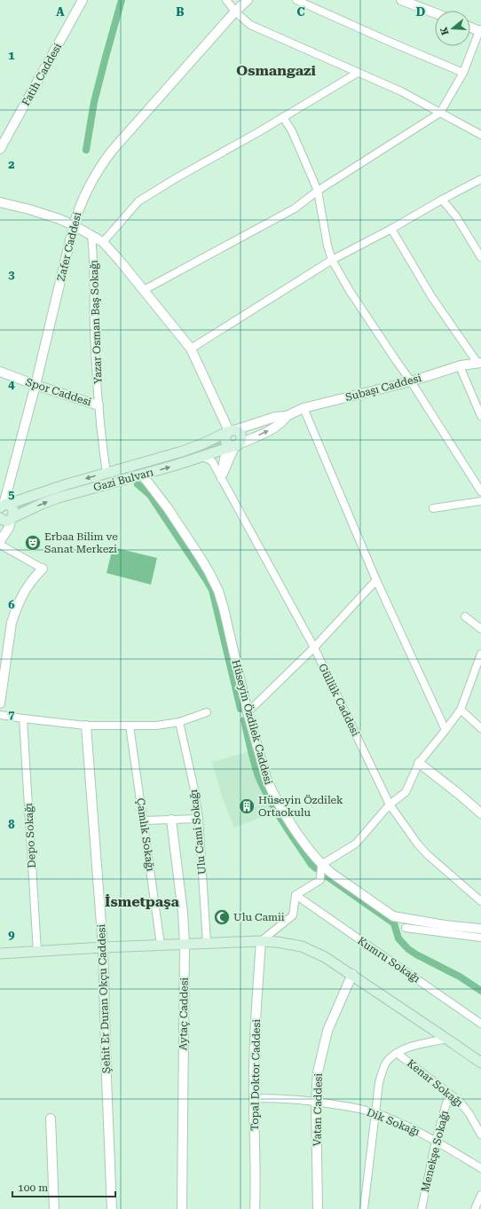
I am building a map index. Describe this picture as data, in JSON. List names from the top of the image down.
{
  "streets": {
    "main road": ["Gazi Bulvarı"],
    "street": [
      "Fatih Caddesi",
      "Zafer Caddesi",
      "Yazar Osman Baş Sokağı",
      "Subaşı Caddesi",
      "Spor Caddesi",
      "Güllük Caddesi",
      "Hüseyin Özdilek Caddesi",
      "Ulu Cami Sokağı",
      "Çamlık Sokağı",
      "Depo Sokağı",
      "Kumru Sokağı",
      "Şehit Er Duran Okçu Caddesi",
      "Aytaç Caddesi",
      "Topal Doktor Caddesi",
      "Kenar Sokağı",
      "Vatan Caddesi",
      "Dik Sokağı",
      "Menekşe Sokağı"
    ]
  },
  "crossings": [
    ["Zafer Caddesi", "Spor Caddesi"],
    ["Zafer Caddesi", "Gazi Bulvarı"],
    ["Yazar Osman Baş Sokağı", "Spor Caddesi"],
    ["Yazar Osman Baş Sokağı", "Gazi Bulvarı"],
    ["Subaşı Caddesi", "Gazi Bulvarı"],
    ["Gazi Bulvarı", "Güllük Caddesi"],
    ["Gazi Bulvarı", "Hüseyin Özdilek Caddesi"],
    ["Topal Doktor Caddesi", "Dik Sokağı"],
    ["Kenar Sokağı", "Menekşe Sokağı"],
    ["Vatan Caddesi", "Dik Sokağı"],
    ["Dik Sokağı", "Menekşe Sokağı"]
  ],
  "districts": ["Osmangazi", "İsmetpaşa"],
  "places": {
    "theatre": ["Erbaa Bilim ve Sanat Merkezi"],
    "building": ["Hüseyin Özdilek Ortaokulu"],
    "mosque": ["Ulu Camii"]
  },
  "scale_bar": "100 m",
  "north": "left",
  "grid": {
    "columns": [
      "A",
      "B",
      "C",
      "D"
    ],
    "rows": [
      "1",
      "2",
      "3",
      "4",
      "5",
      "6",
      "7",
      "8",
      "9"
    ]
  }
}
